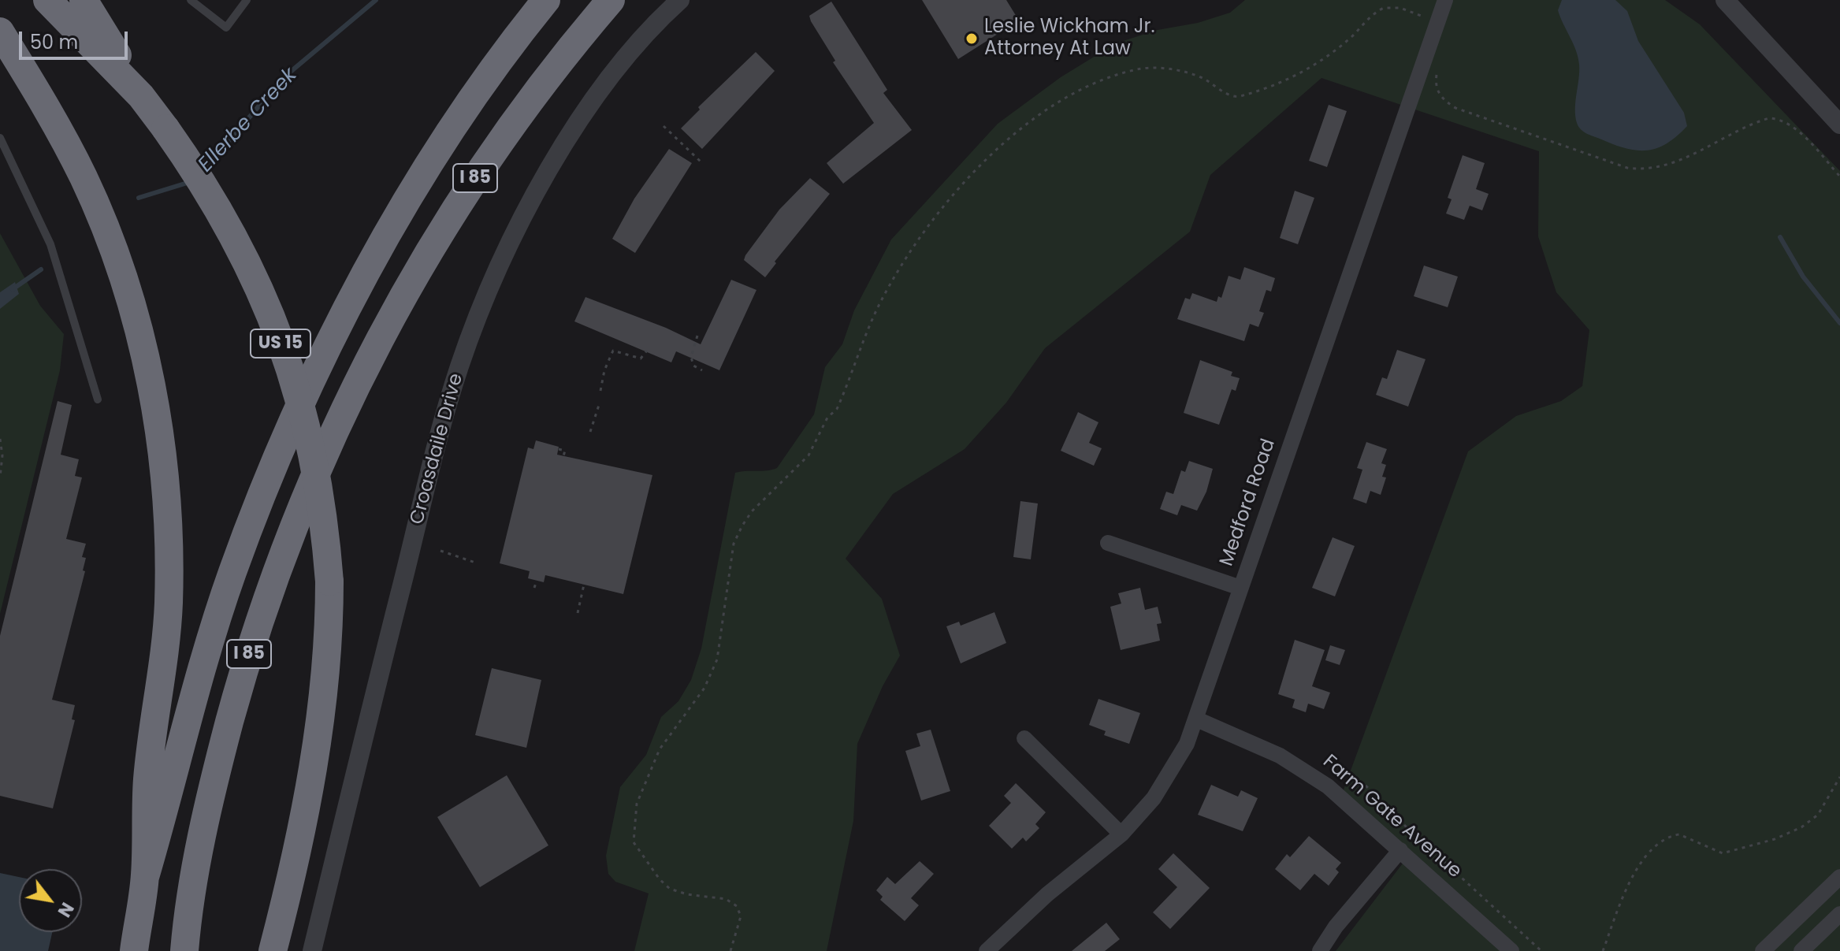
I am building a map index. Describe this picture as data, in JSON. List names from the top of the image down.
{
  "streets": {
    "highway": ["I 85", "US 15"],
    "street": ["Croasdaile Drive", "Medford Road", "Farm Gate Avenue"]
  },
  "crossings": [
    ["Medford Road", "Farm Gate Avenue"]
  ],
  "water": ["Ellerbe Creek"],
  "places": ["Leslie Wickham Jr. Attorney At Law"],
  "scale_bar": "50 m",
  "north": "bottom right"
}
